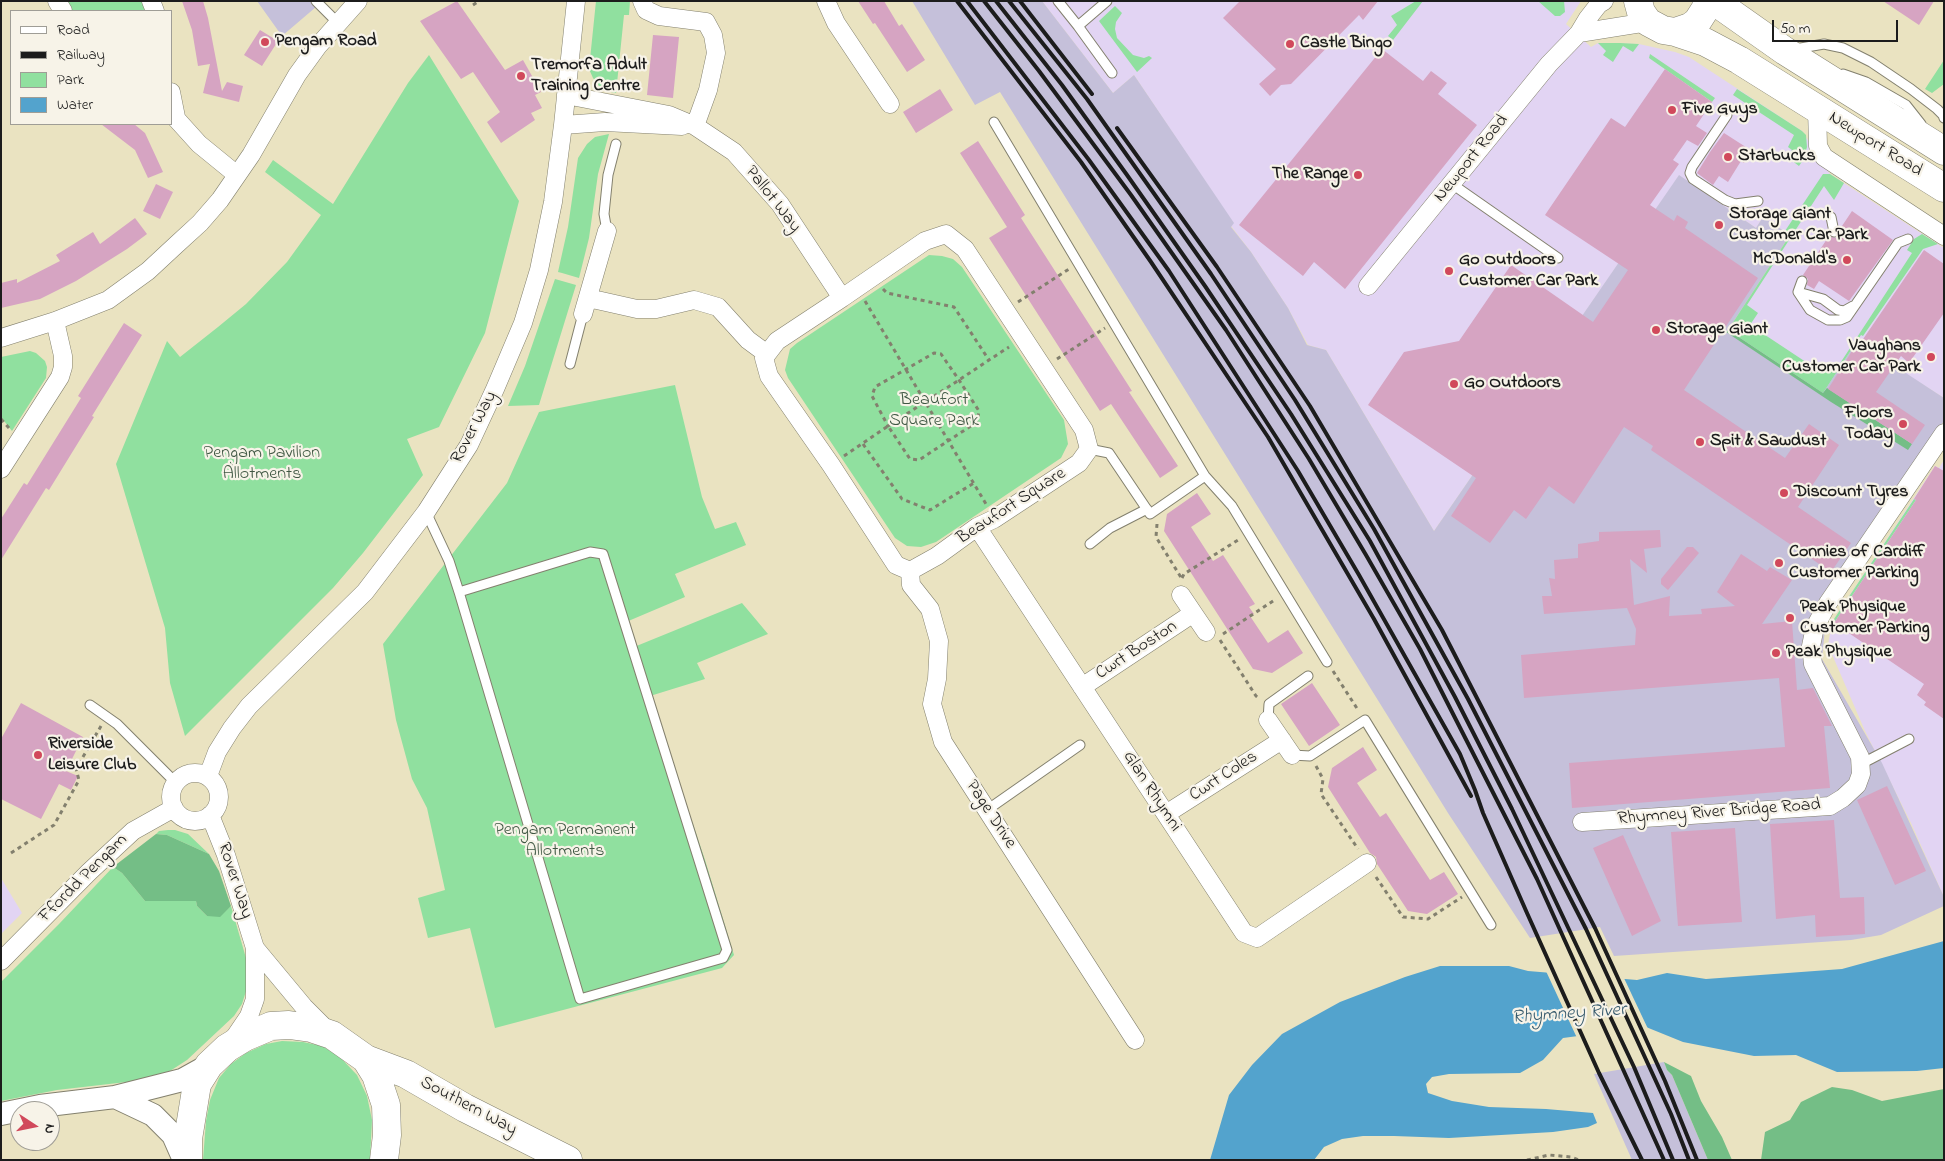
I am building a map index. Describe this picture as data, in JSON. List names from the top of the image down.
{
  "streets": {
    "main road": ["Newport Road", "Southern Way"],
    "street": [
      "Pallot Way",
      "Rover Way",
      "Beaufort Square",
      "Cwrt Boston",
      "Cwrt Coles",
      "Glan Rhymni",
      "Rhymney River Bridge Road",
      "Page Drive",
      "Ffordd Pengam"
    ]
  },
  "crossings": [
    ["Pallot Way", "Rover Way"],
    ["Rover Way", "Ffordd Pengam"],
    ["Beaufort Square", "Glan Rhymni"],
    ["Beaufort Square", "Page Drive"],
    ["Cwrt Boston", "Glan Rhymni"],
    ["Cwrt Coles", "Glan Rhymni"]
  ],
  "water": ["Rhymney River"],
  "parks": ["Beaufort Square Park", "Pengam Pavilion Allotments", "Pengam Permanent Allotments"],
  "places": [
    "Pengam Road",
    "Castle Bingo",
    "Tremorfa Adult Training Centre",
    "Five Guys",
    "Starbucks",
    "The Range",
    "Storage Giant Customer Car Park",
    "McDonald's",
    "Go Outdoors Customer Car Park",
    "Storage Giant",
    "Vaughans Customer Car Park",
    "Go Outdoors",
    "Floors Today",
    "Spit & Sawdust",
    "Discount Tyres",
    "Connies of Cardiff Customer Parking",
    "Peak Physique Customer Parking",
    "Peak Physique",
    "Riverside Leisure Club"
  ],
  "legend": [
    "Road",
    "Railway",
    "Park",
    "Water"
  ],
  "scale_bar": "50 m",
  "north": "right"
}
